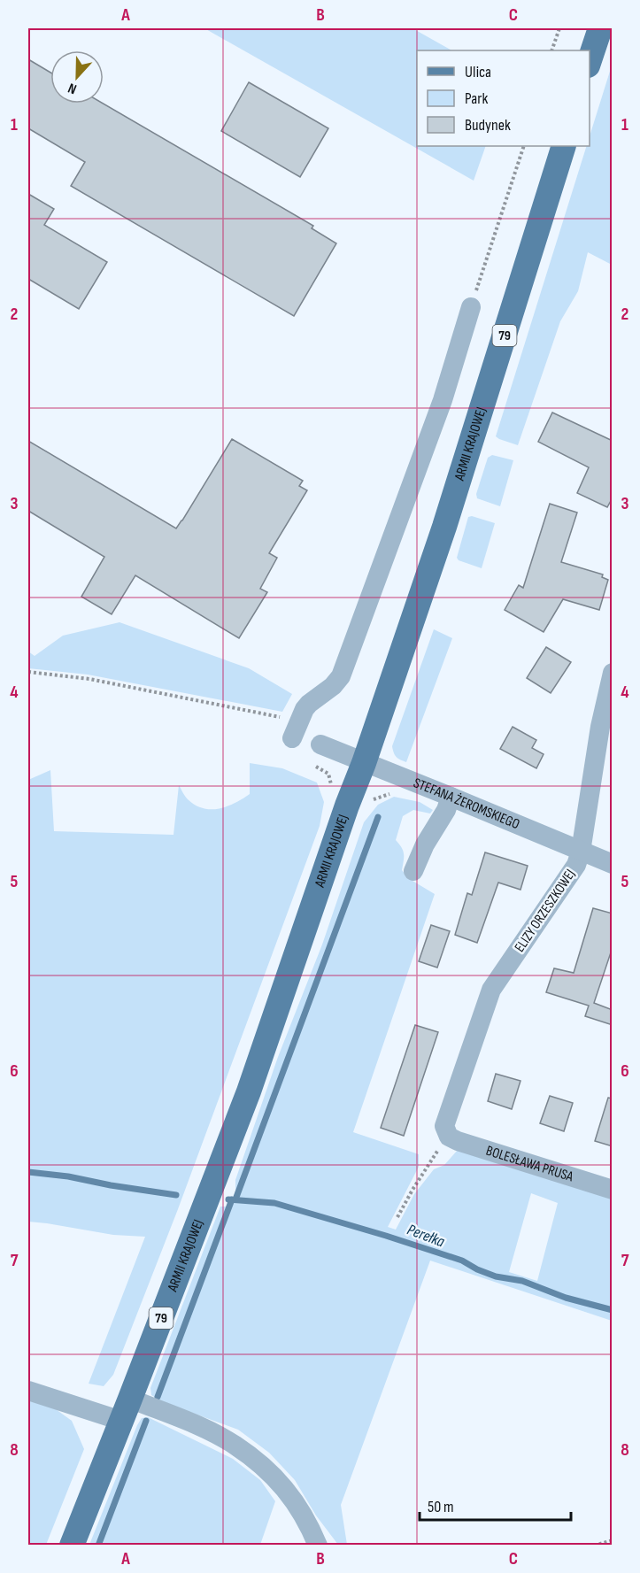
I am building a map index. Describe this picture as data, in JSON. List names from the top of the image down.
{
  "streets": {
    "main road": ["79", "ARMII KRAJOWEJ"],
    "street": ["STEFANA ŻEROMSKIEGO", "ELIZY ORZESZKOWEJ", "BOLESŁAWA PRUSA"]
  },
  "crossings": [
    ["ARMII KRAJOWEJ", "STEFANA ŻEROMSKIEGO"],
    ["STEFANA ŻEROMSKIEGO", "ELIZY ORZESZKOWEJ"],
    ["ELIZY ORZESZKOWEJ", "BOLESŁAWA PRUSA"]
  ],
  "water": ["Perełka"],
  "legend": ["Ulica", "Park", "Budynek"],
  "scale_bar": "50 m",
  "north": "bottom",
  "grid": {
    "columns": ["A", "B", "C"],
    "rows": [
      "1",
      "2",
      "3",
      "4",
      "5",
      "6",
      "7",
      "8"
    ]
  }
}
